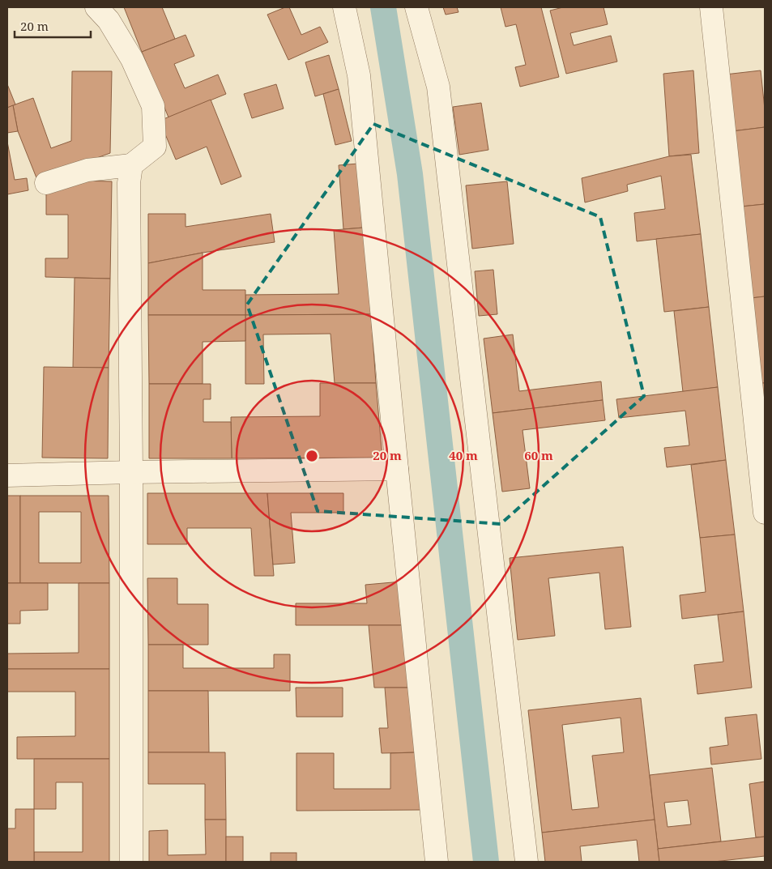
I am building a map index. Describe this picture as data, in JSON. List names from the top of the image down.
{
  "scale_bar": "20 m",
  "rings": ["20 m", "40 m", "60 m"]
}
